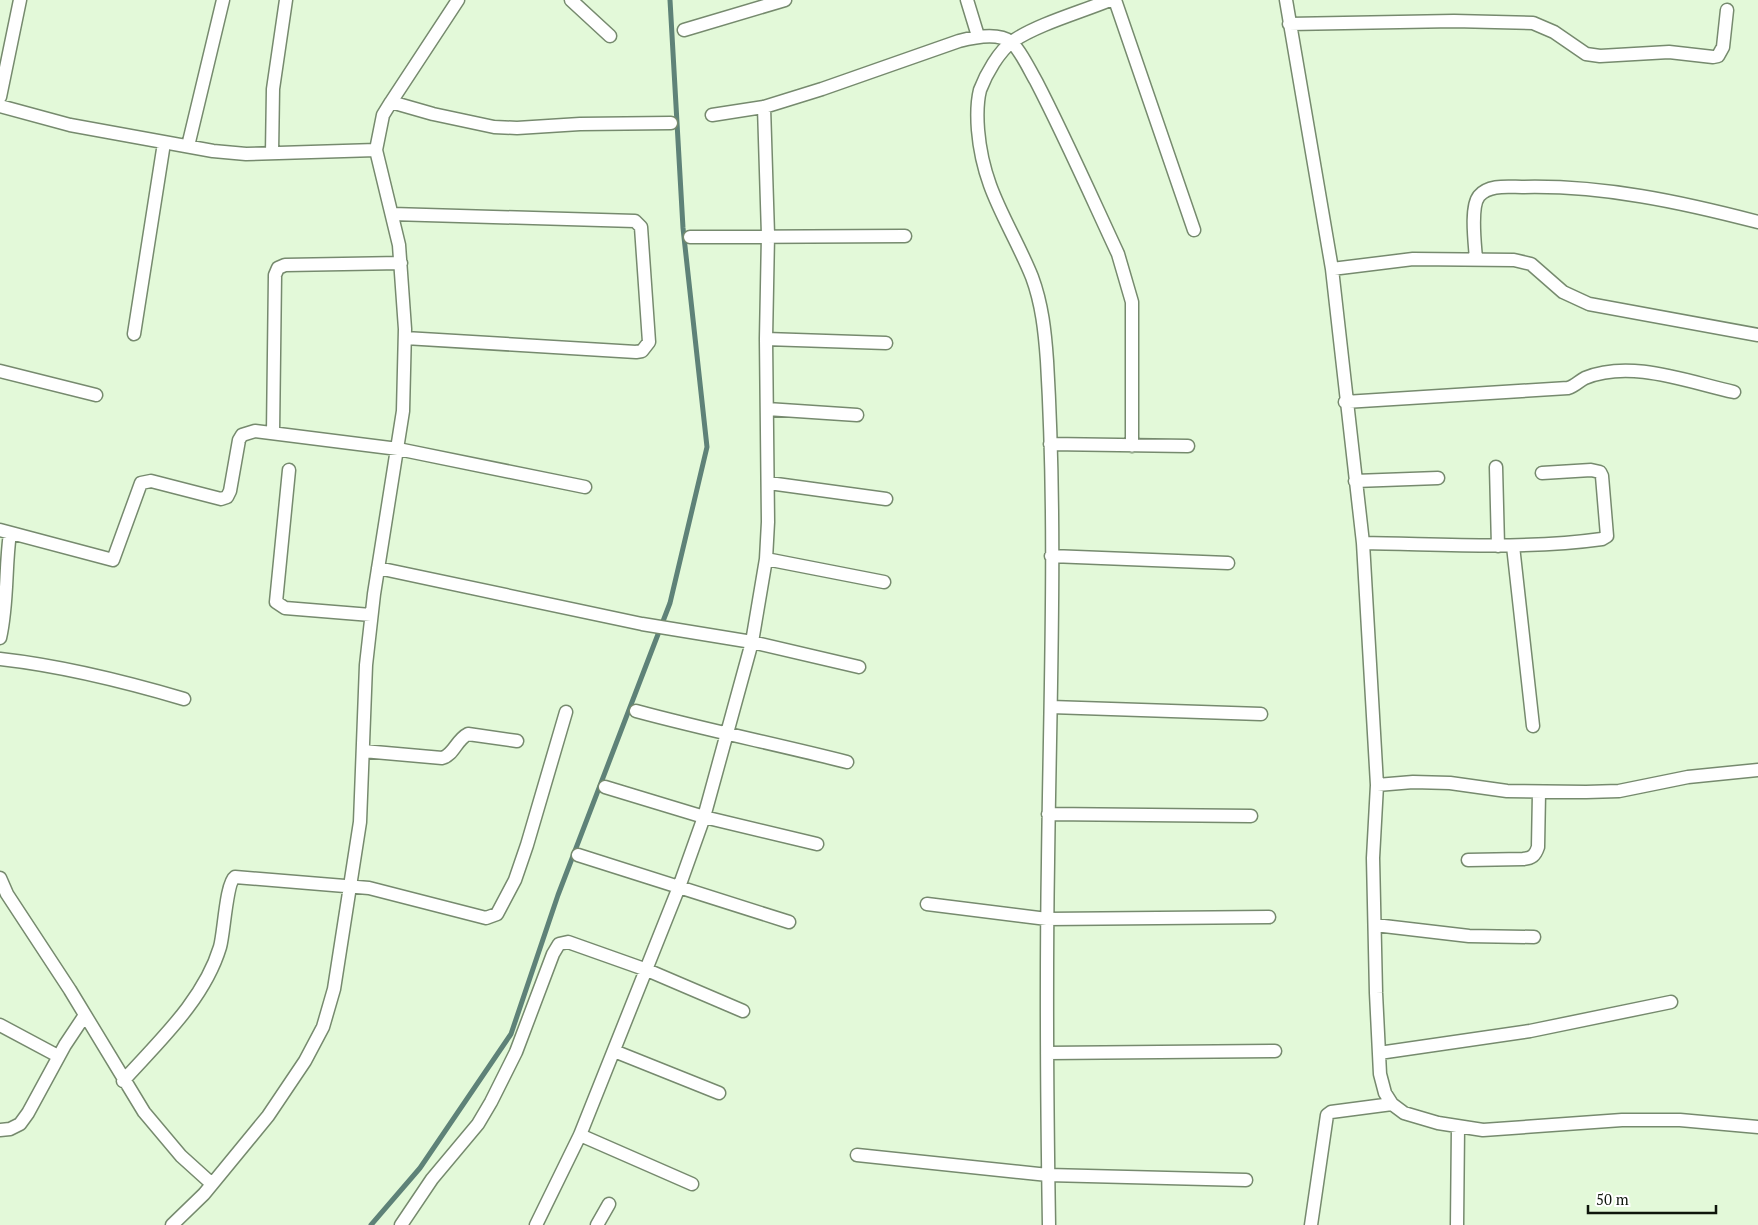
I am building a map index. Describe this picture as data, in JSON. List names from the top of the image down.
{
  "scale_bar": "50 m"
}
